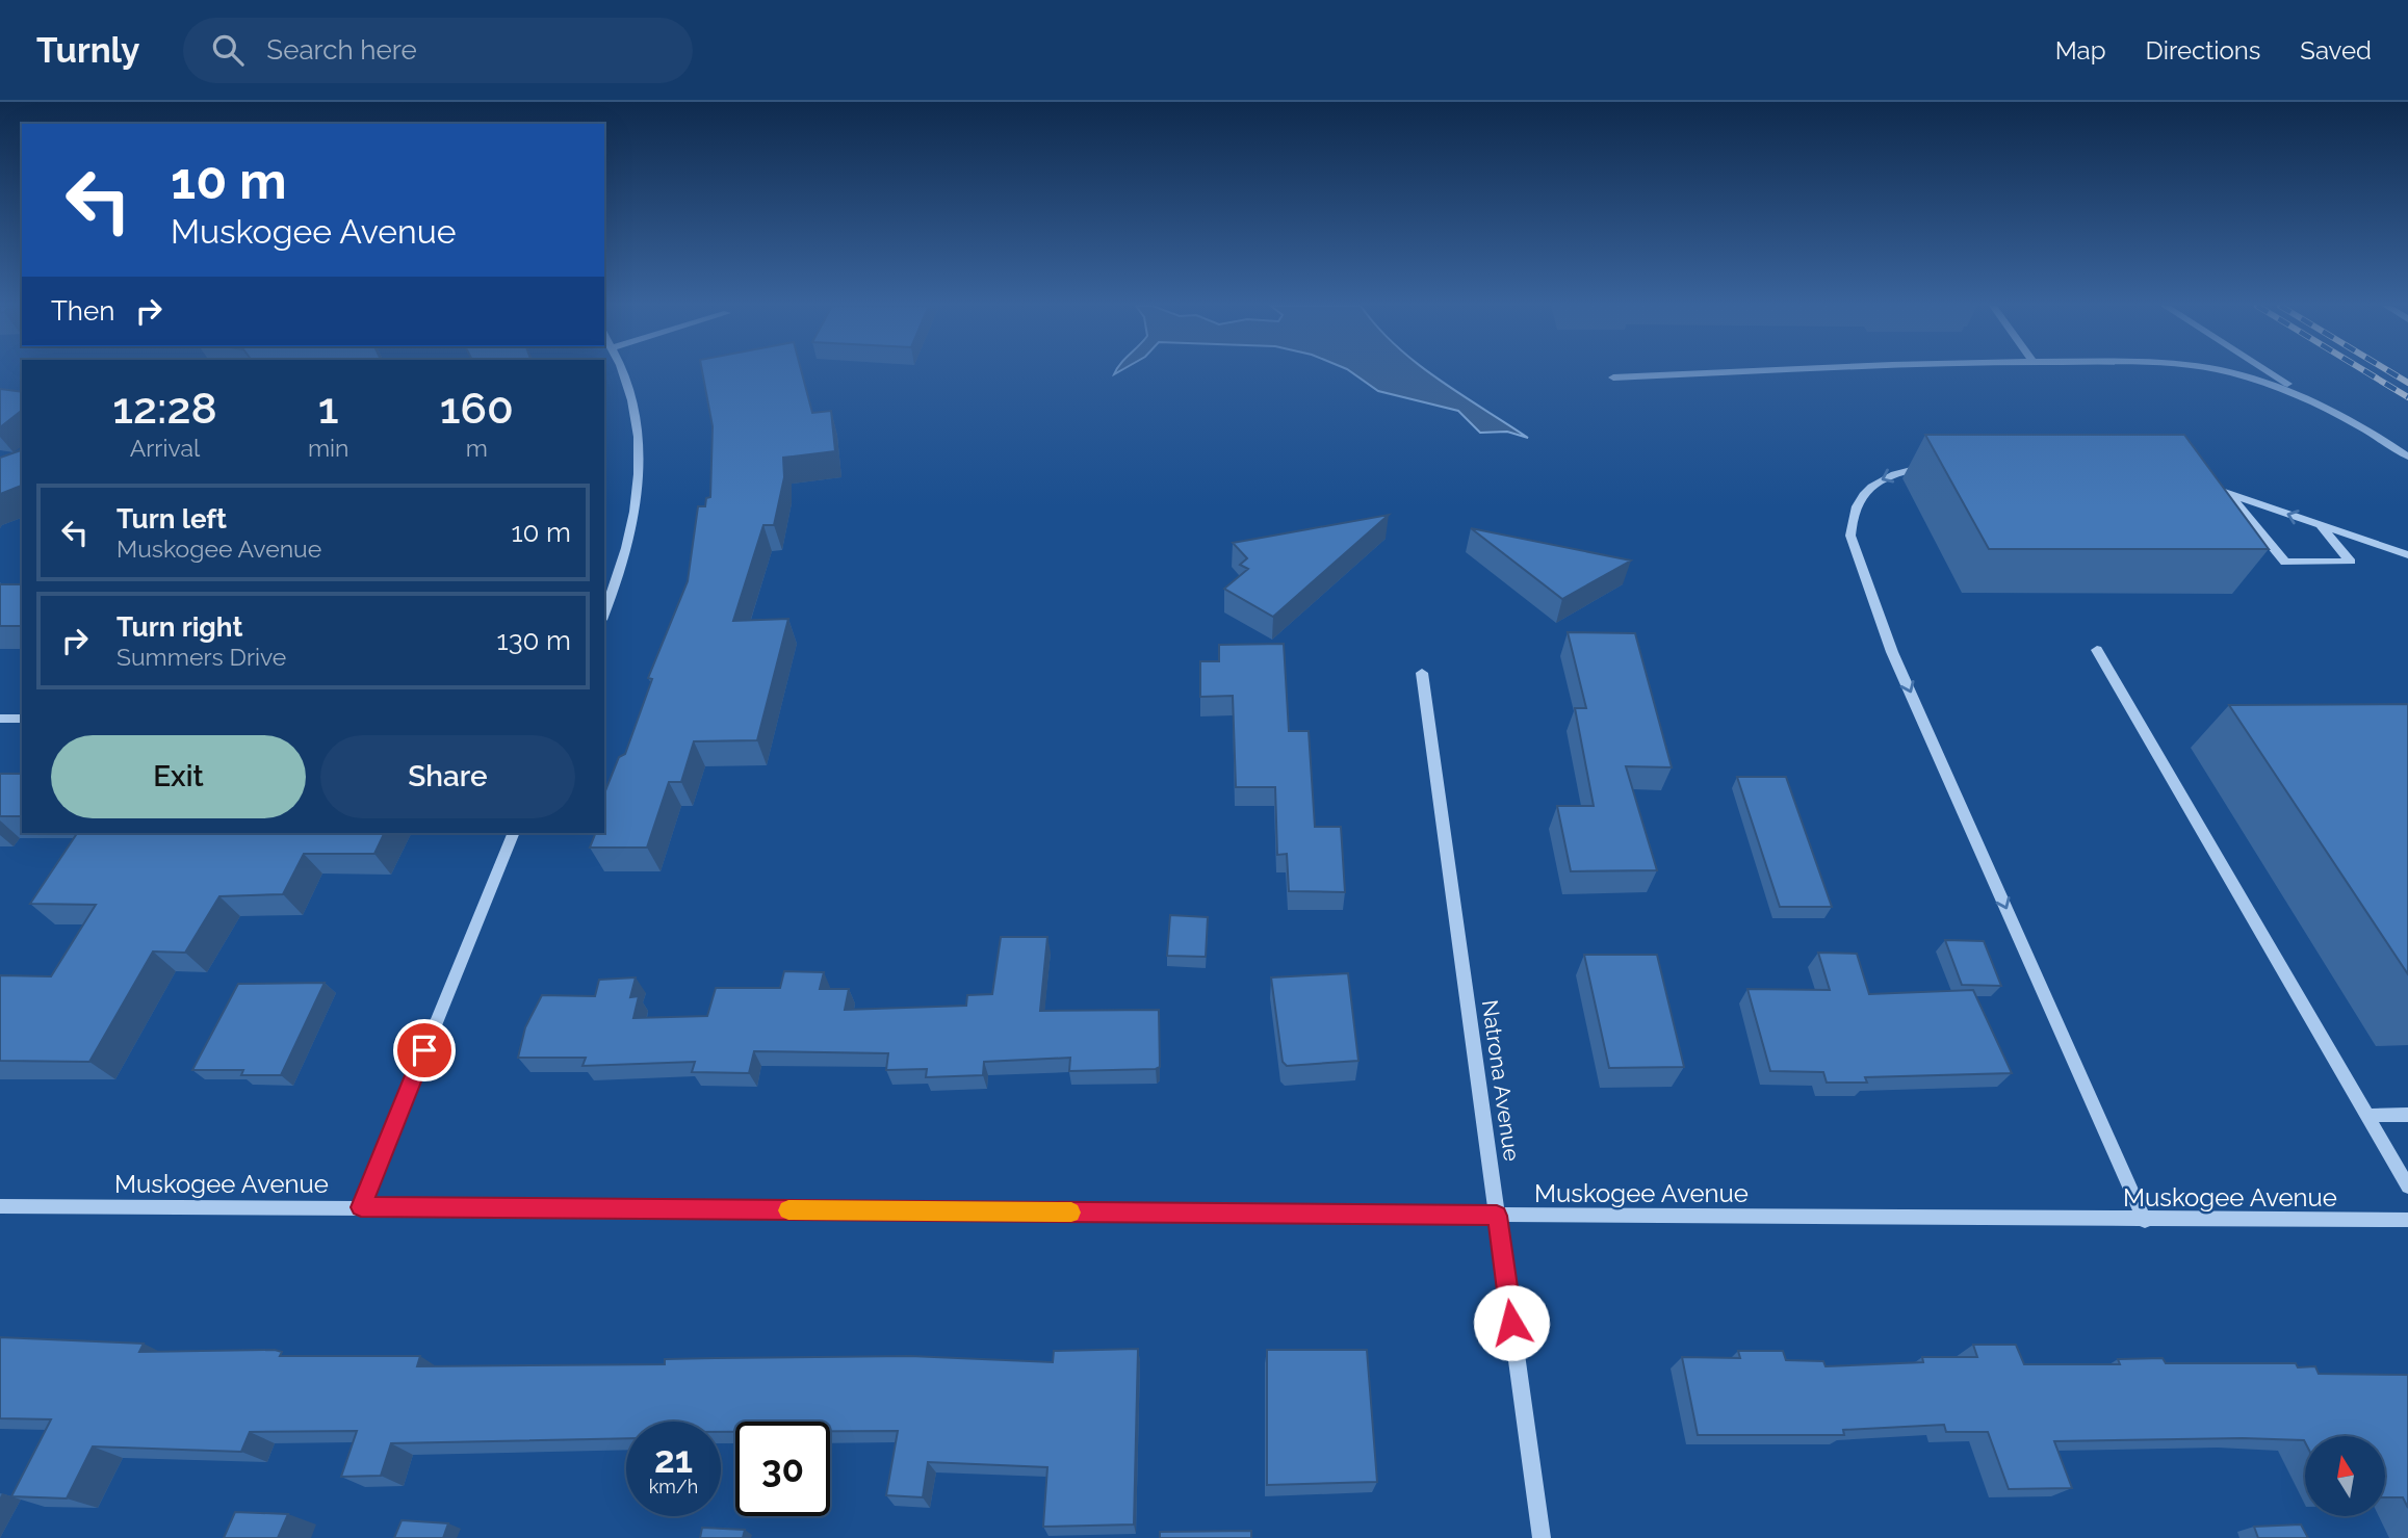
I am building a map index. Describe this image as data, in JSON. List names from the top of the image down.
{
  "streets": {
    "street": ["Natrona Avenue", "Muskogee Avenue"]
  },
  "crossings": [
    ["Natrona Avenue", "Muskogee Avenue"]
  ],
  "north": "top",
  "page": {
    "header": "Turnly",
    "search": "Search here",
    "nav": ["Map", "Directions", "Saved"],
    "turn": ["10 m", "Muskogee Avenue"],
    "then": "Then",
    "eta": [
      "12:28",
      "Arrival",
      "1",
      "min",
      "160",
      "m"
    ],
    "list": [
      {
        "name": "Turn left",
        "note": "Muskogee Avenue",
        "value": "10 m"
      },
      {
        "name": "Turn right",
        "note": "Summers Drive",
        "value": "130 m"
      }
    ],
    "buttons": ["Exit", "Share"],
    "speed": "21 km/h",
    "limit": "30"
  }
}
